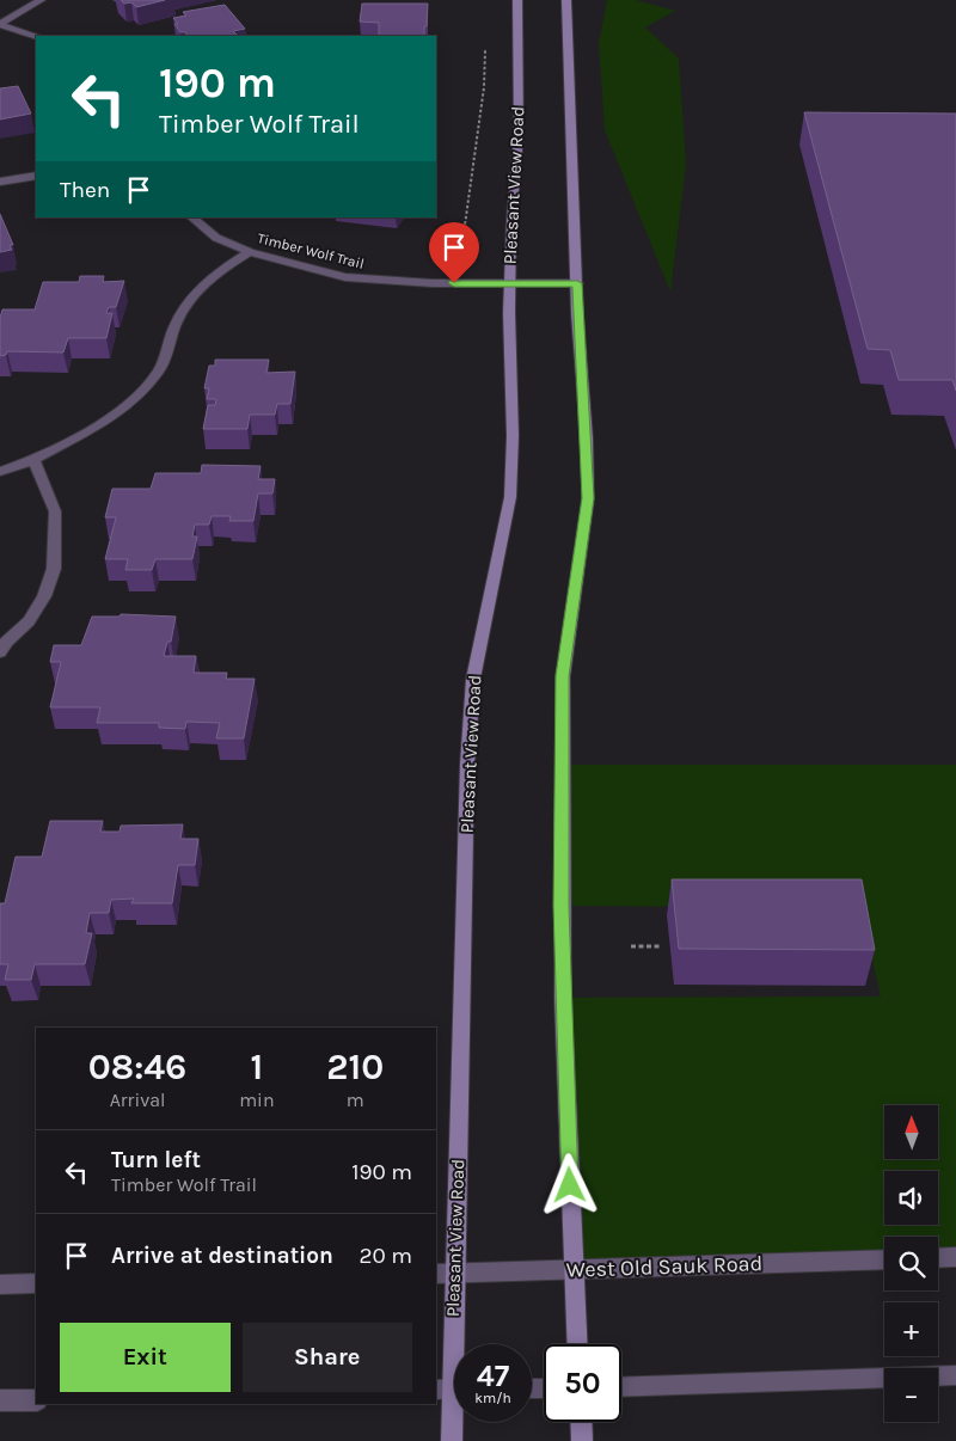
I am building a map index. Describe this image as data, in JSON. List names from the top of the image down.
{
  "streets": {
    "main road": ["Pleasant View Road"],
    "street": ["Timber Wolf Trail", "West Old Sauk Road"]
  },
  "crossings": [
    ["Pleasant View Road", "Timber Wolf Trail"],
    ["Pleasant View Road", "West Old Sauk Road"]
  ],
  "north": "top",
  "page": {
    "turn": ["190 m", "Timber Wolf Trail"],
    "then": "Then",
    "eta": [
      "08:46",
      "Arrival",
      "1",
      "min",
      "210",
      "m"
    ],
    "map_buttons": ["+", "−"],
    "list": [
      {
        "name": "Turn left",
        "note": "Timber Wolf Trail",
        "value": "190 m"
      },
      {
        "name": "Arrive at destination",
        "value": "20 m"
      }
    ],
    "buttons": ["Exit", "Share"],
    "speed": "47 km/h",
    "limit": "50"
  }
}
